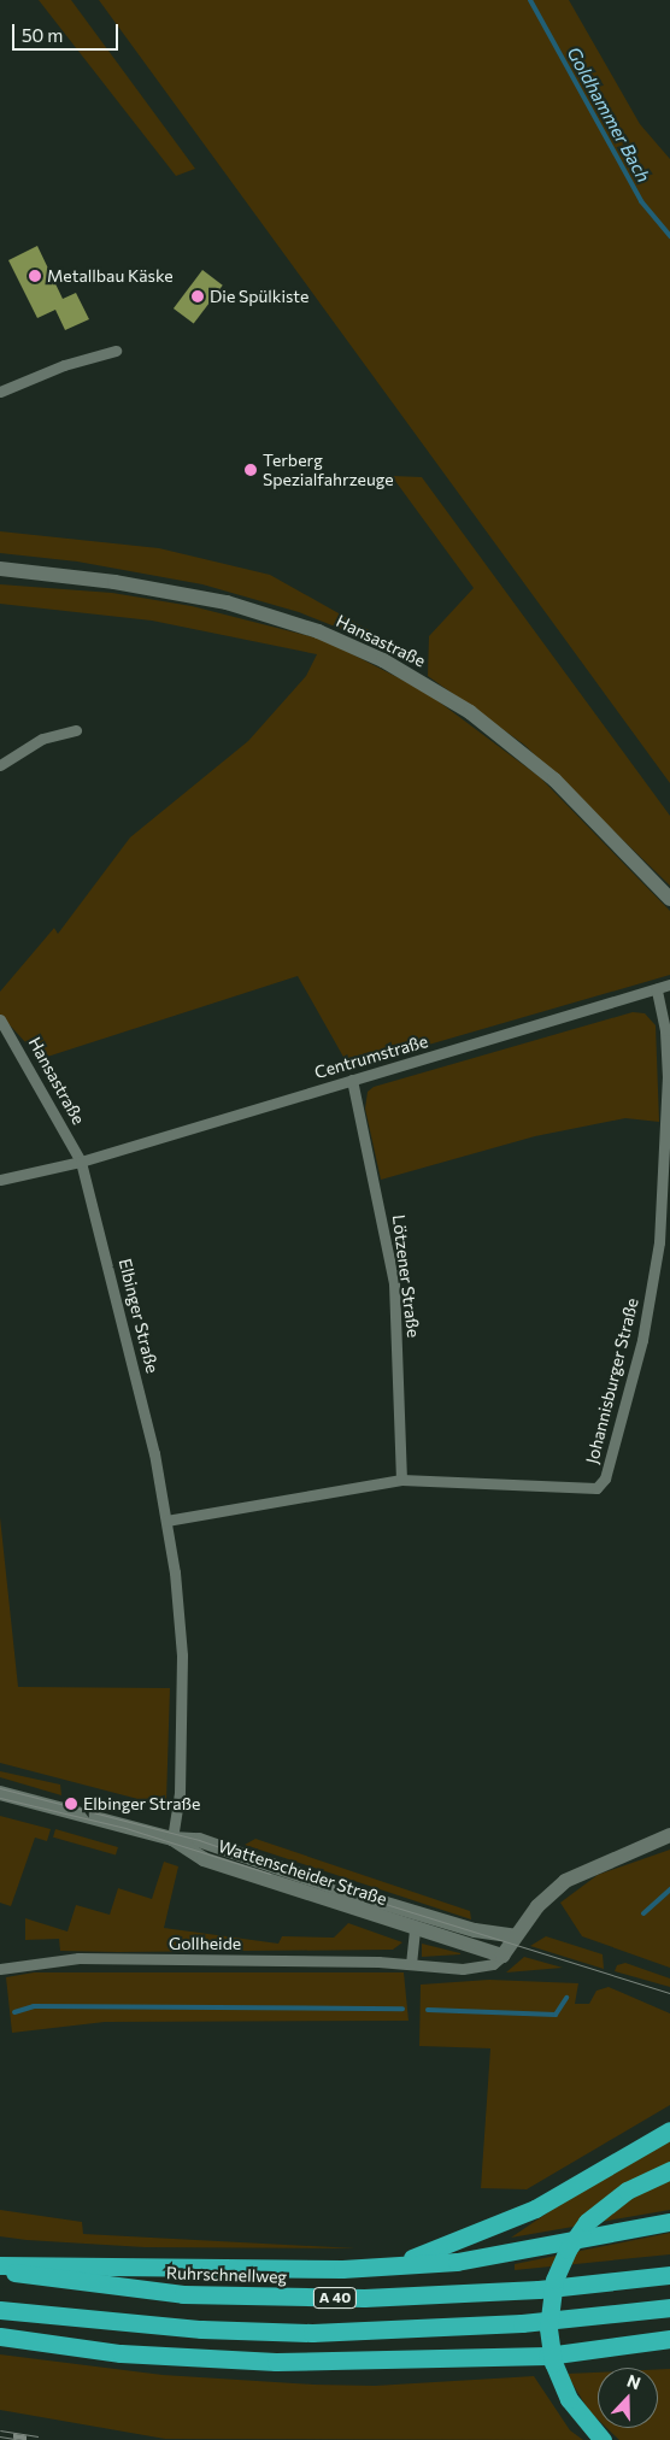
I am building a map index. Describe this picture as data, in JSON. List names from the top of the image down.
{
  "streets": {
    "highway": ["Ruhrschnellweg", "A 40"],
    "main road": ["Hansastraße", "Wattenscheider Straße"],
    "street": [
      "Centrumstraße",
      "Lötzener Straße",
      "Elbinger Straße",
      "Johannisburger Straße",
      "Gollheide"
    ]
  },
  "crossings": [
    ["Hansastraße", "Centrumstraße"],
    ["Hansastraße", "Elbinger Straße"],
    ["Centrumstraße", "Lötzener Straße"],
    ["Centrumstraße", "Elbinger Straße"],
    ["Centrumstraße", "Johannisburger Straße"],
    ["Lötzener Straße", "Johannisburger Straße"],
    ["Elbinger Straße", "Johannisburger Straße"],
    ["Elbinger Straße", "Wattenscheider Straße"],
    ["Wattenscheider Straße", "Gollheide"]
  ],
  "water": ["Goldhammer Bach"],
  "places": [
    "Metallbau Käske",
    "Die Spülkiste",
    "Terberg Spezialfahrzeuge",
    "Elbinger Straße"
  ],
  "scale_bar": "50 m",
  "north": "top"
}
